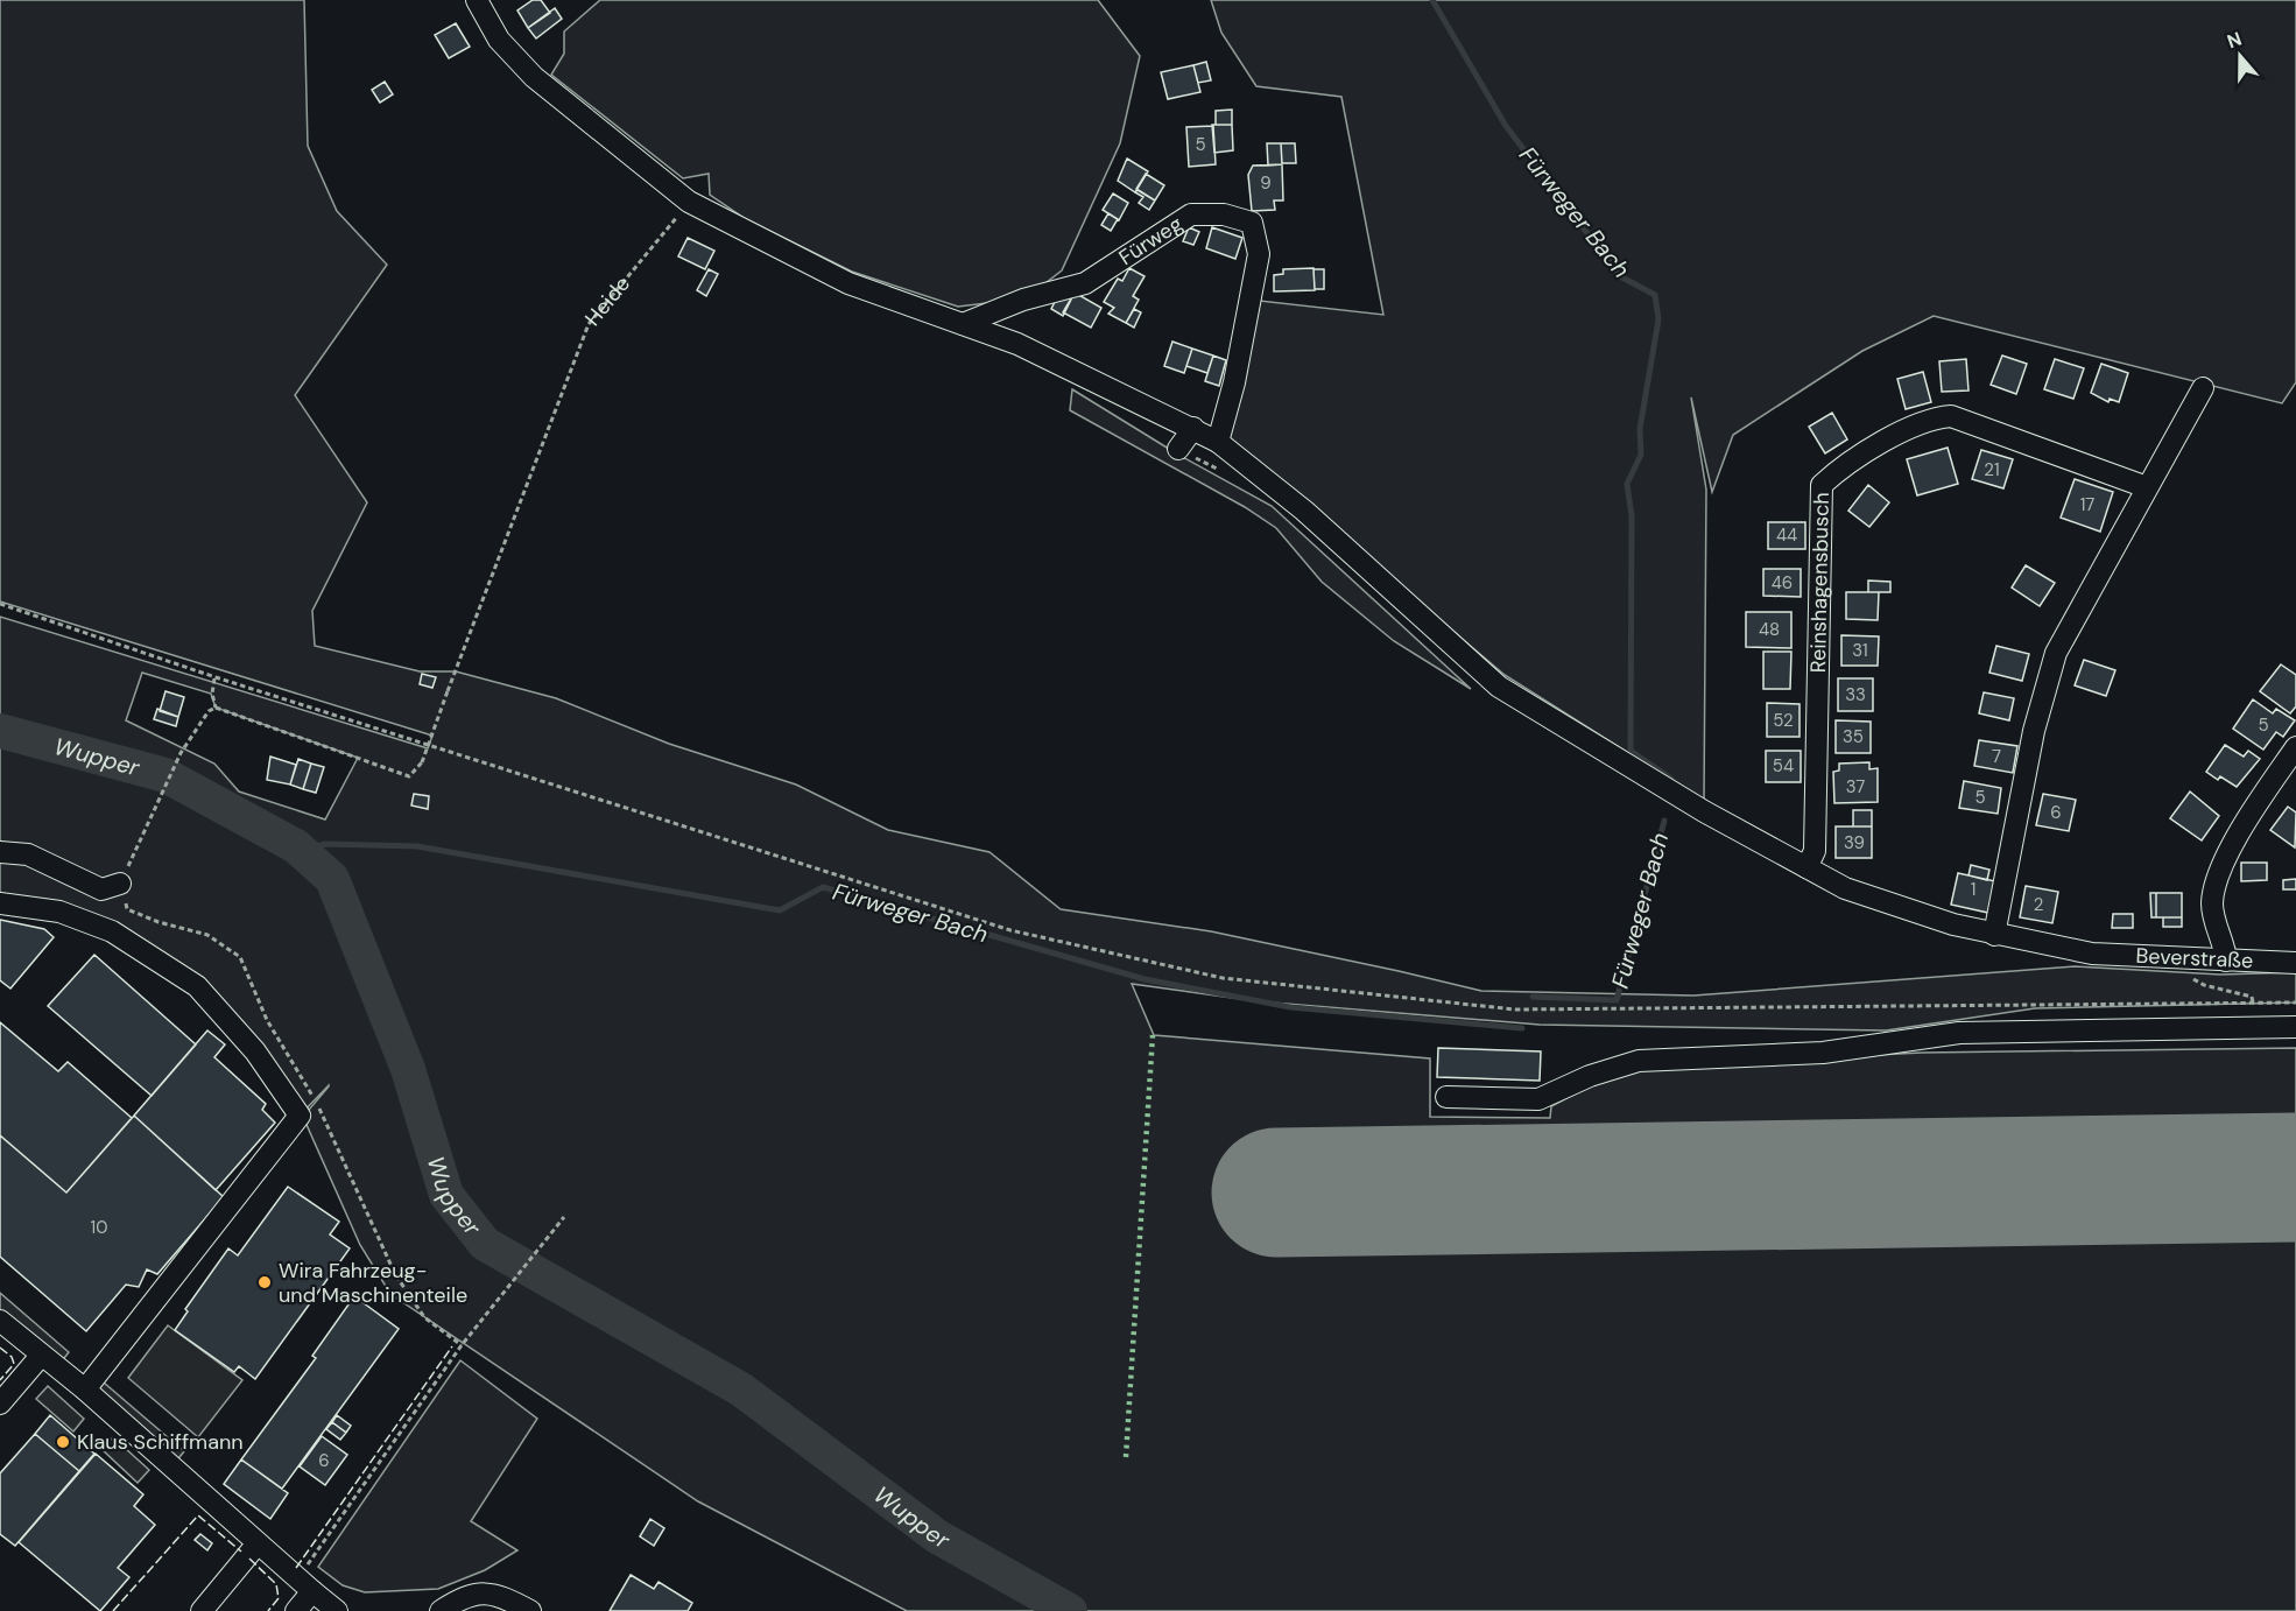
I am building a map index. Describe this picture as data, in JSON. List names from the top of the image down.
{
  "streets": {
    "street": ["Fürweg", "Reinshagensbusch", "Beverstraße"],
    "path": ["Heide"]
  },
  "crossings": [
    ["Fürweg", "Beverstraße"],
    ["Heide", "Beverstraße"],
    ["Reinshagensbusch", "Beverstraße"]
  ],
  "water": ["Fürweger Bach", "Wupper"],
  "places": ["Wira Fahrzeug- und Maschinenteile", "Klaus Schiffmann"],
  "house_numbers": [
    "5",
    "9",
    "21",
    "17",
    "44",
    "46",
    "48",
    "31",
    "33",
    "52",
    "5",
    "35",
    "7",
    "54",
    "37",
    "5",
    "6",
    "39",
    "1",
    "2",
    "10",
    "6"
  ],
  "north": "top"
}
